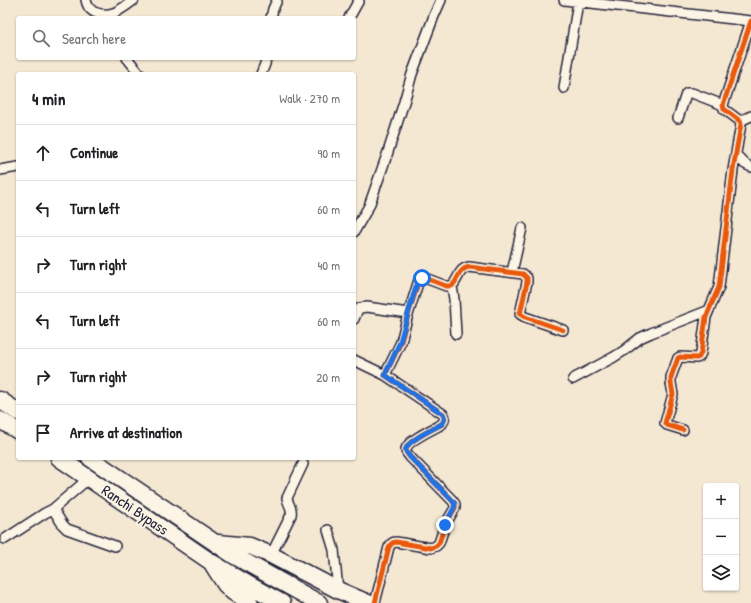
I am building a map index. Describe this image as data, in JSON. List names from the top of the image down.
{
  "streets": {
    "highway": ["Ranchi Bypass"]
  },
  "page": {
    "search": "Search here",
    "heading": ["4 min", "Walk · 270 m"],
    "list": [
      ["Continue", "90 m"],
      ["Turn left", "60 m"],
      ["Turn right", "40 m"],
      ["Turn left", "60 m"],
      ["Turn right", "20 m"],
      "Arrive at destination"
    ],
    "map_buttons": ["+", "−"]
  }
}
